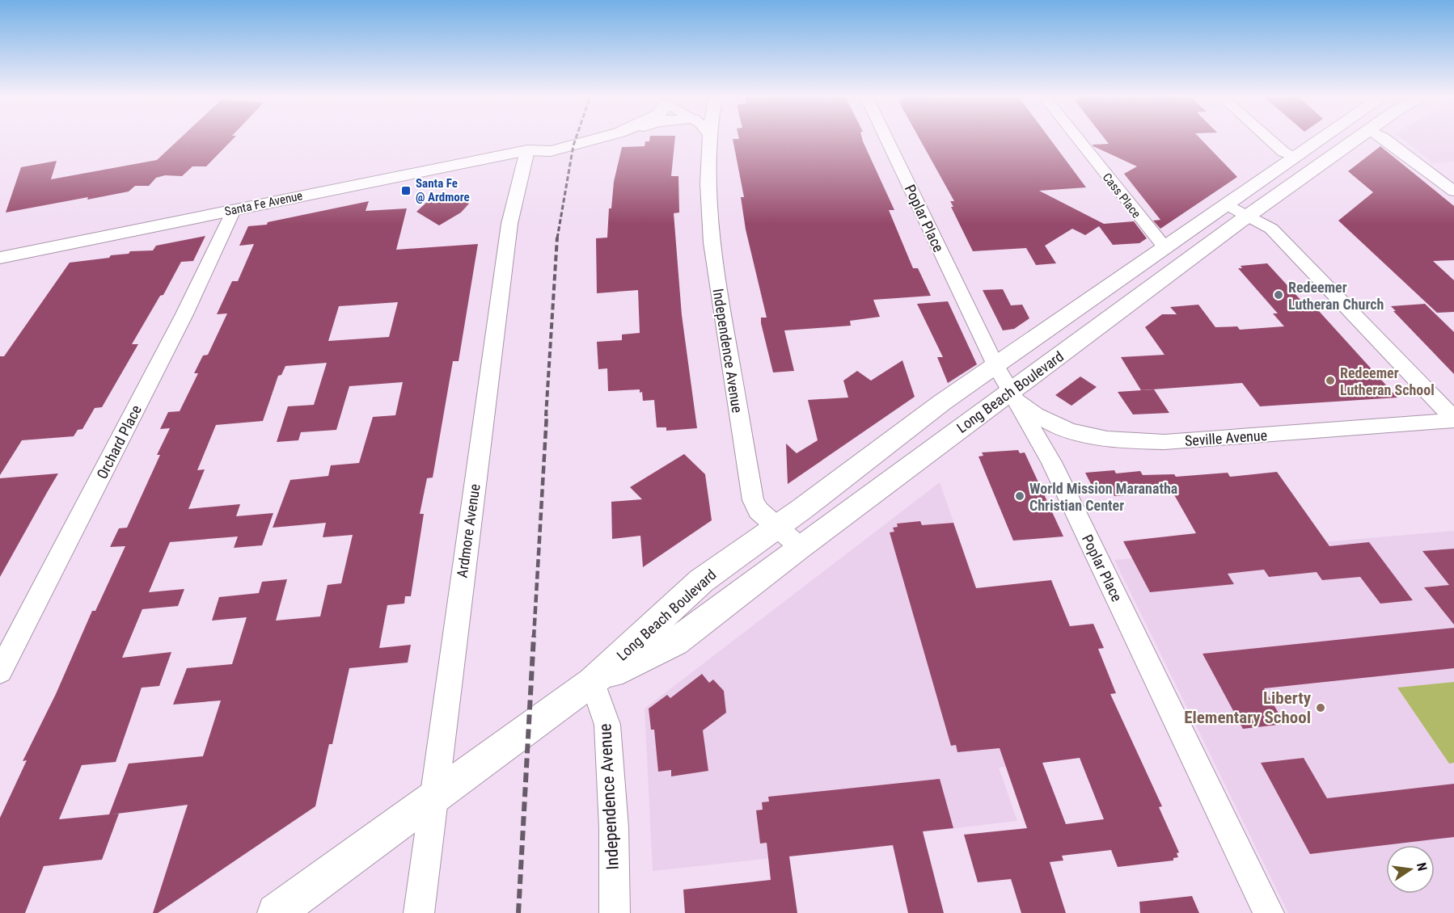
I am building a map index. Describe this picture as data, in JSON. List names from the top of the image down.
{
  "streets": {
    "main road": ["Santa Fe Avenue", "Long Beach Boulevard"],
    "street": [
      "Cass Place",
      "Poplar Place",
      "Independence Avenue",
      "Seville Avenue",
      "Orchard Place",
      "Ardmore Avenue"
    ]
  },
  "crossings": [
    ["Cass Place", "Long Beach Boulevard"],
    ["Santa Fe Avenue", "Orchard Place"],
    ["Santa Fe Avenue", "Ardmore Avenue"],
    ["Poplar Place", "Long Beach Boulevard"],
    ["Poplar Place", "Seville Avenue"],
    ["Independence Avenue", "Long Beach Boulevard"],
    ["Long Beach Boulevard", "Seville Avenue"],
    ["Long Beach Boulevard", "Ardmore Avenue"]
  ],
  "places": {
    "transit": ["Santa Fe @ Ardmore"],
    "other": [
      "Redeemer Lutheran Church",
      "Redeemer Lutheran School",
      "World Mission Maranatha Christian Center",
      "Liberty Elementary School"
    ]
  },
  "north": "right"
}
